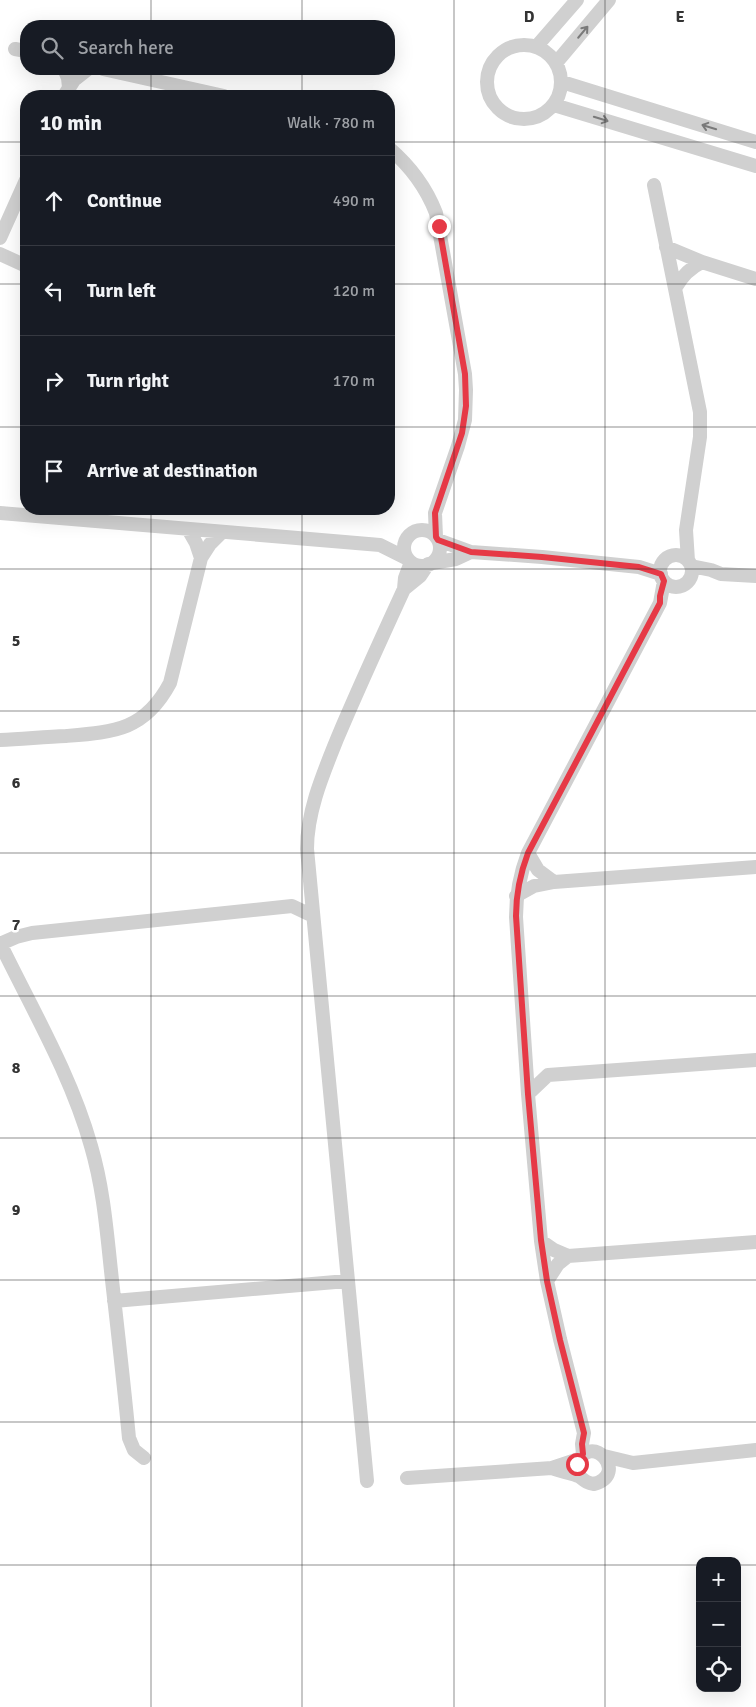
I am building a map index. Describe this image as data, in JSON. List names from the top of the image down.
{
  "page": {
    "search": "Search here",
    "heading": ["10 min", "Walk · 780 m"],
    "list": [
      ["Continue", "490 m"],
      ["Turn left", "120 m"],
      ["Turn right", "170 m"],
      "Arrive at destination"
    ],
    "map_buttons": ["+", "−"]
  },
  "grid": {
    "columns": ["D", "E"],
    "rows": [
      "5",
      "6",
      "7",
      "8",
      "9"
    ]
  }
}
